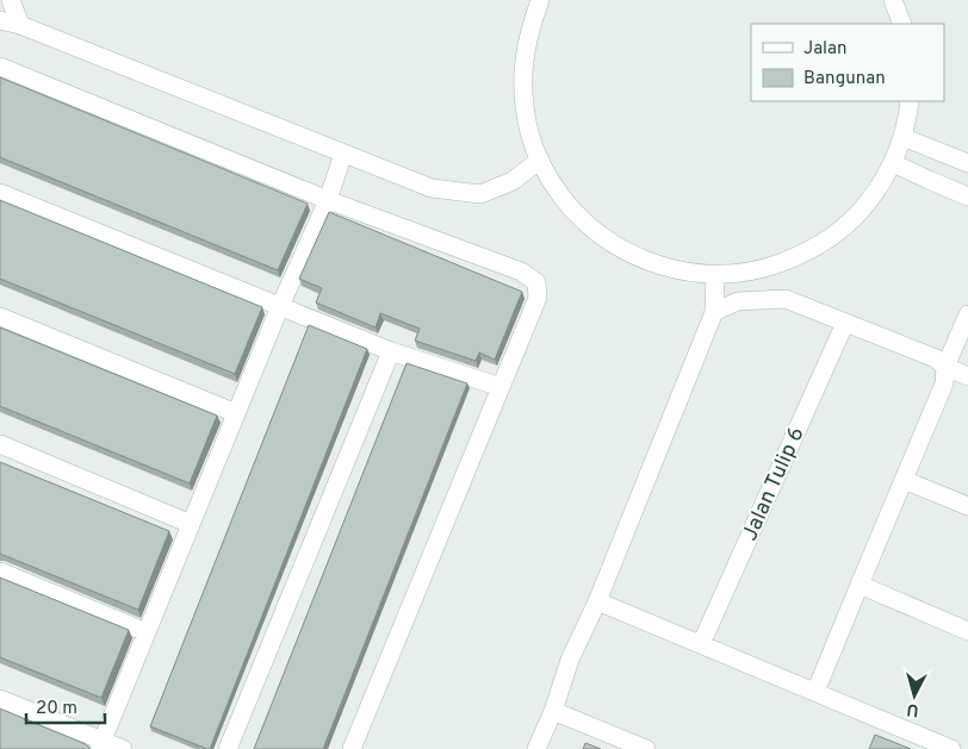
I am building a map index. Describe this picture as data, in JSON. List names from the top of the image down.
{
  "streets": {
    "street": ["Jalan Tulip 6"]
  },
  "legend": ["Jalan", "Bangunan"],
  "scale_bar": "20 m",
  "north": "bottom"
}
